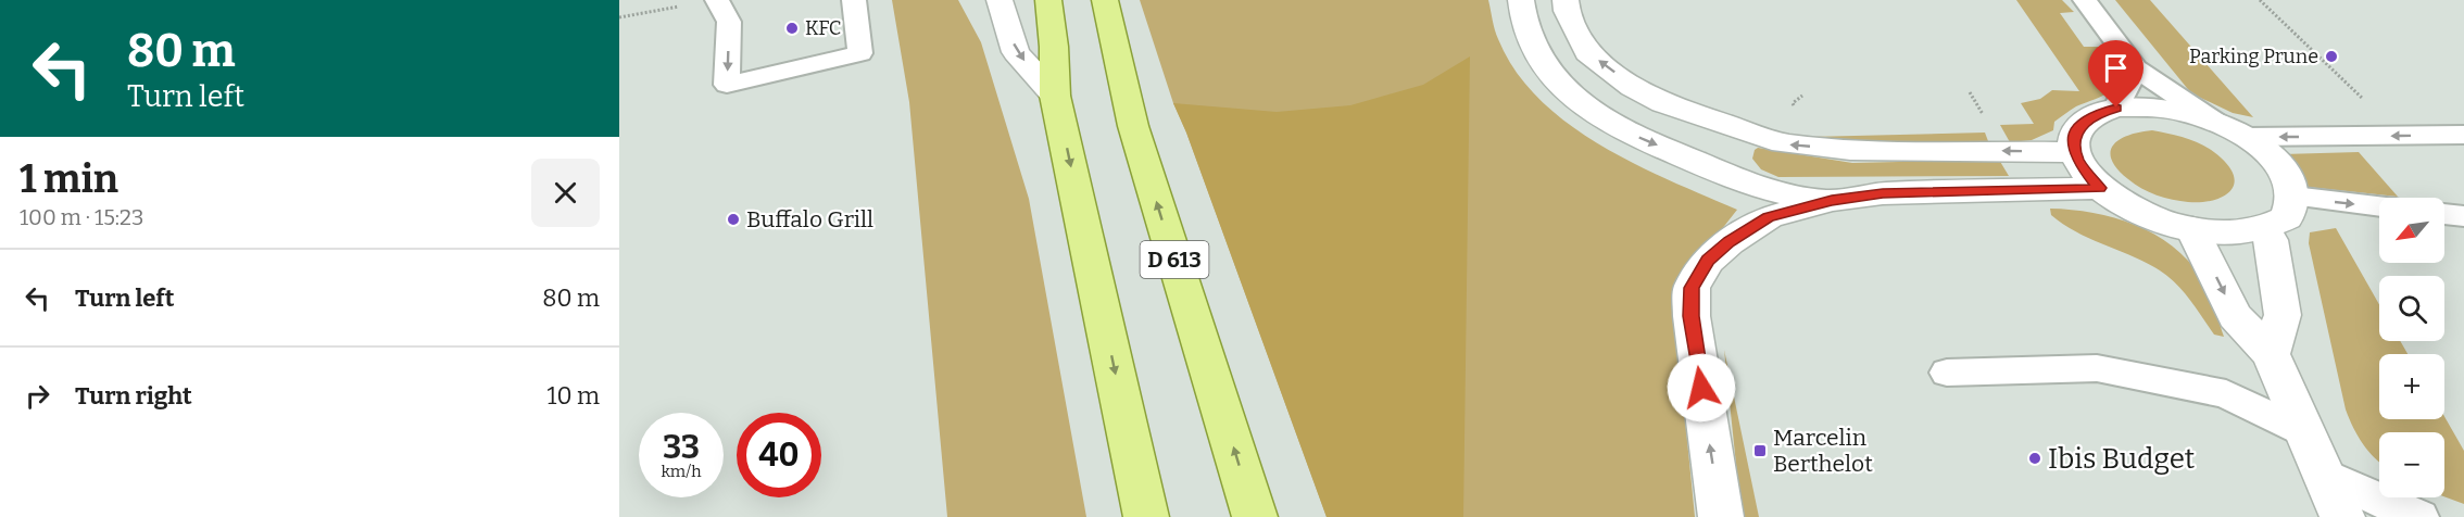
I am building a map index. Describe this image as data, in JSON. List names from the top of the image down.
{
  "streets": {
    "main road": ["D 613"]
  },
  "places": {
    "other": [
      "KFC",
      "Parking Prune",
      "Buffalo Grill",
      "Ibis Budget"
    ],
    "transit": ["Marcelin Berthelot"]
  },
  "north": "bottom left",
  "page": {
    "turn": ["80 m", "Turn left"],
    "heading": ["1 min", "100 m · 15:23"],
    "map_buttons": ["+", "−"],
    "list": [
      {
        "name": "Turn left",
        "value": "80 m"
      },
      {
        "name": "Turn right",
        "value": "10 m"
      }
    ],
    "speed": "33 km/h",
    "limit": "40"
  }
}
